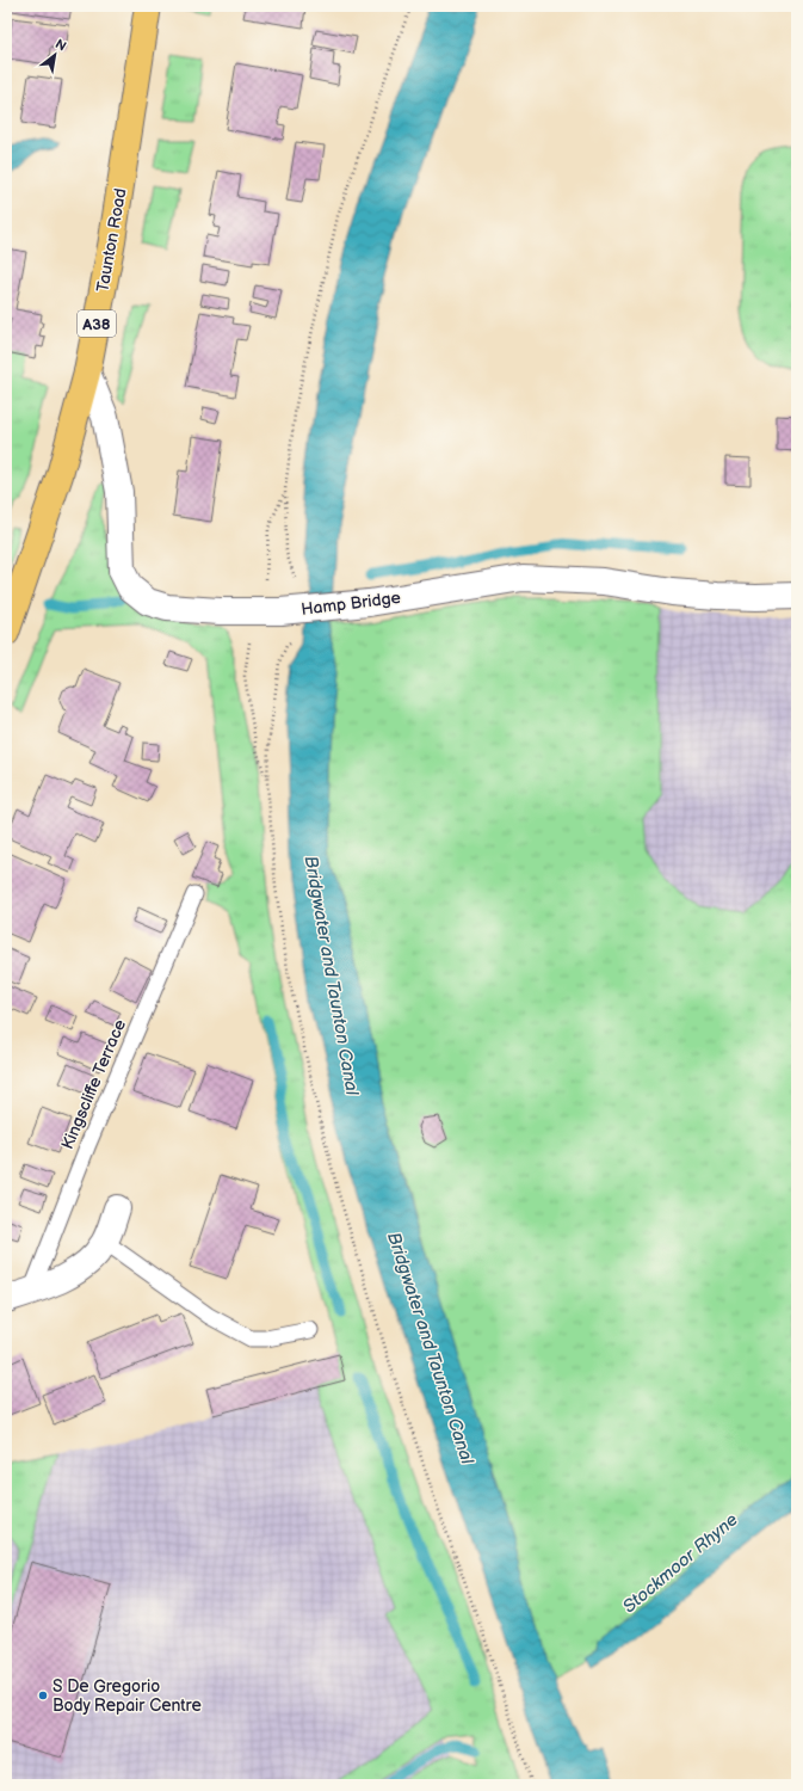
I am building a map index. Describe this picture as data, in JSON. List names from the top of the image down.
{
  "streets": {
    "main road": ["Taunton Road", "A38"],
    "street": ["Hamp Bridge"],
    "lane": ["Kingscliffe Terrace"]
  },
  "crossings": [
    ["Taunton Road", "Hamp Bridge"]
  ],
  "water": ["Bridgwater and Taunton Canal", "Stockmoor Rhyne"],
  "places": ["S De Gregorio Body Repair Centre"],
  "north": "top right"
}
